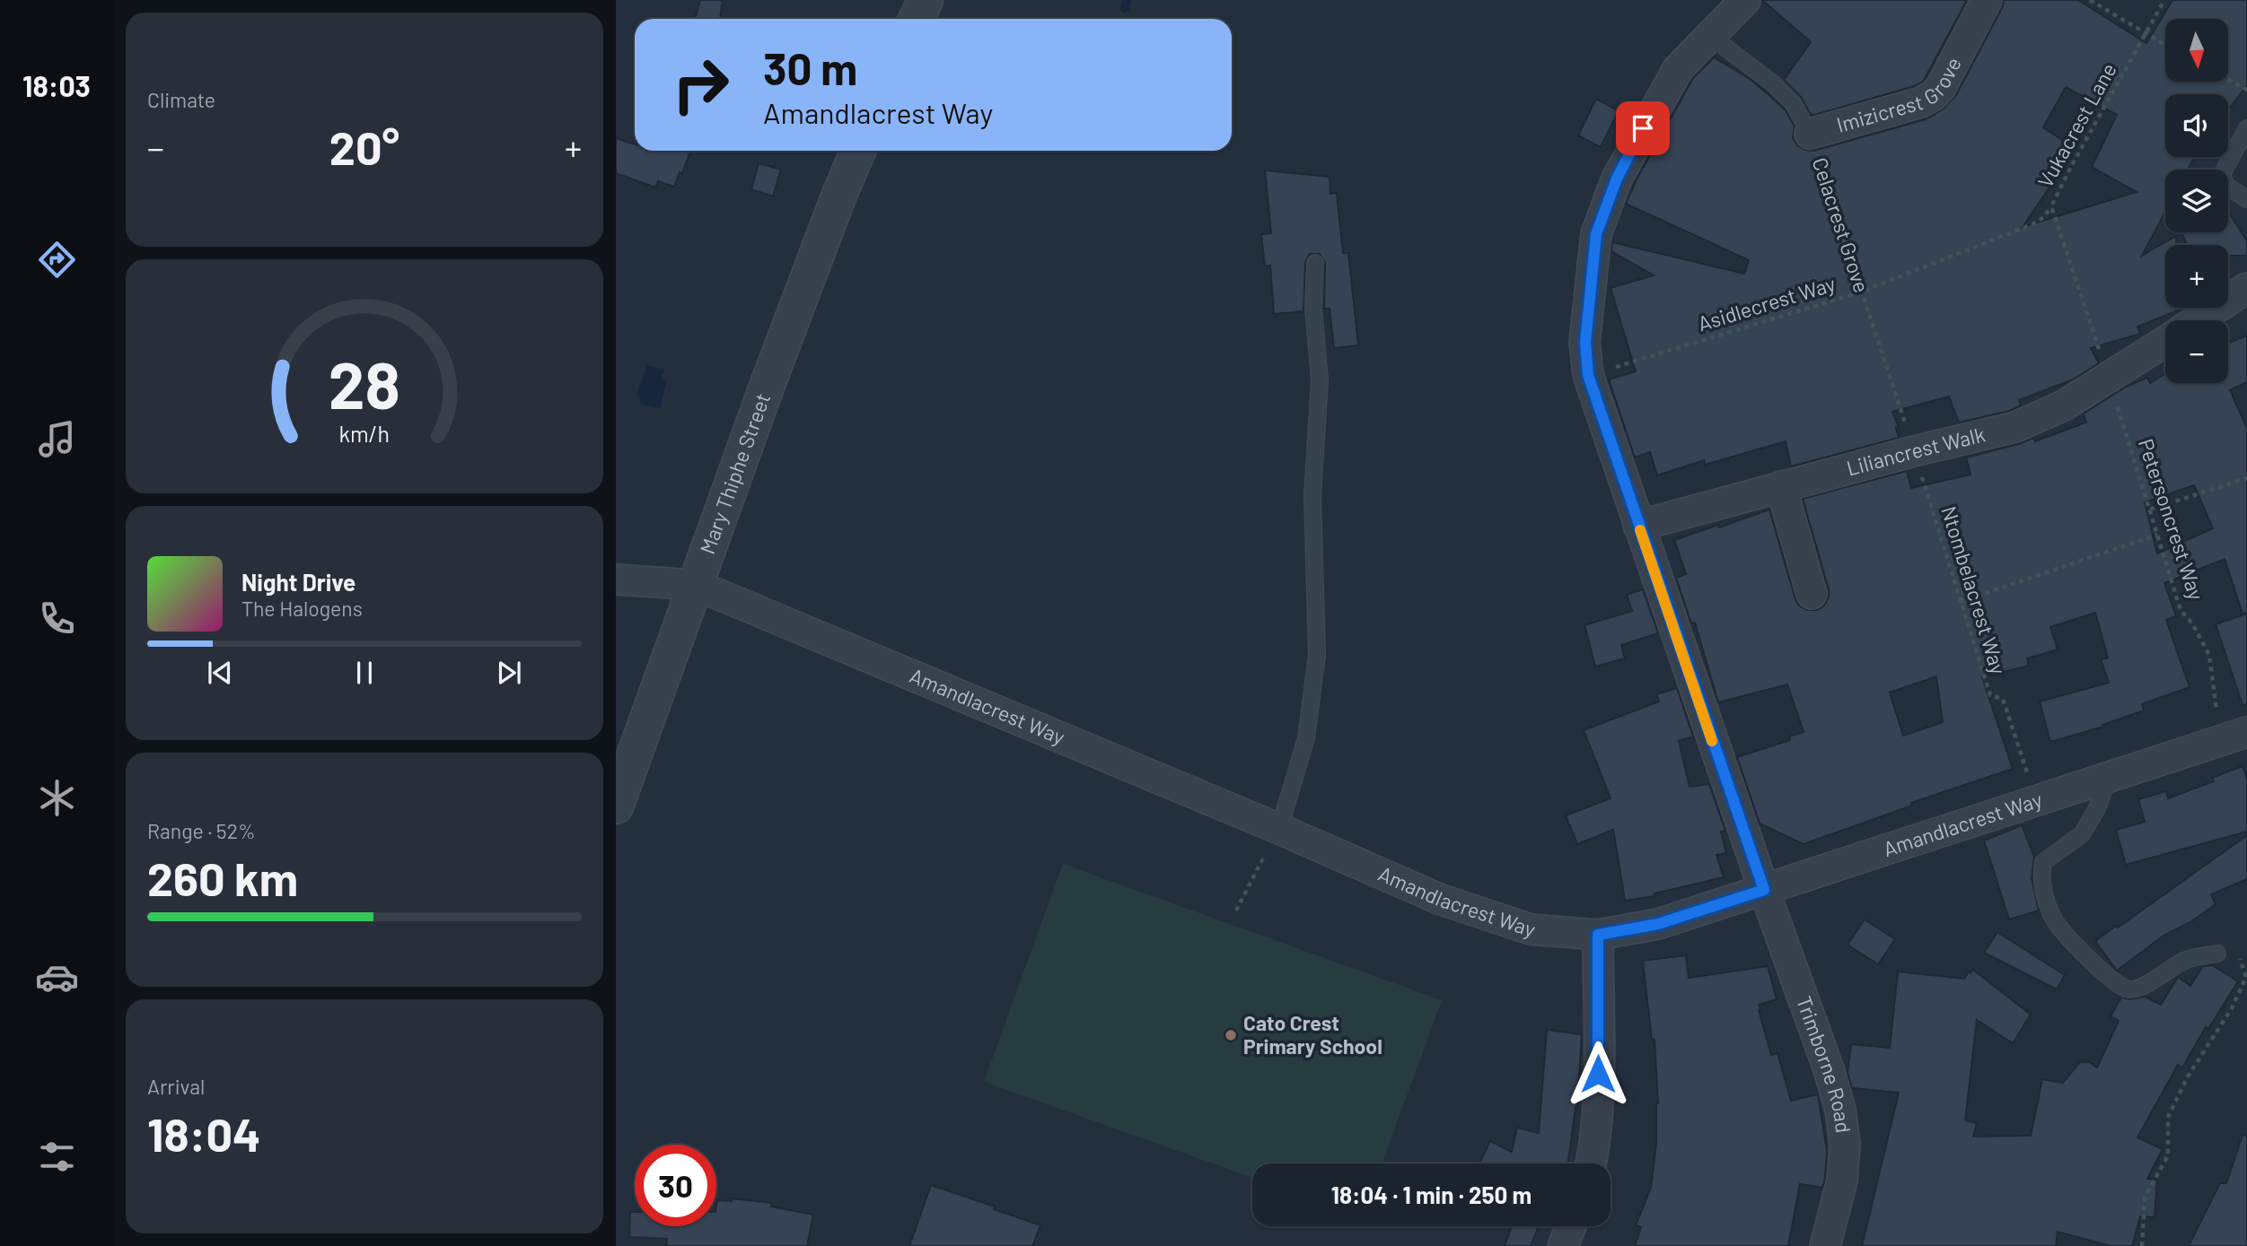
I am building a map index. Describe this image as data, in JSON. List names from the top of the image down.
{
  "streets": {
    "street": [
      "Imizicrest Grove",
      "Liliancrest Walk",
      "Mary Thiphe Street",
      "Amandlacrest Way",
      "Trimborne Road"
    ],
    "lane": ["Celacrest Grove"],
    "path": [
      "Vukacrest Lane",
      "Asidlecrest Way",
      "Petersoncrest Way",
      "Ntombelacrest Way"
    ]
  },
  "crossings": [
    ["Imizicrest Grove", "Celacrest Grove"],
    ["Vukacrest Lane", "Asidlecrest Way"],
    ["Vukacrest Lane", "Liliancrest Walk"],
    ["Vukacrest Lane", "Petersoncrest Way"],
    ["Celacrest Grove", "Asidlecrest Way"],
    ["Celacrest Grove", "Liliancrest Walk"],
    ["Celacrest Grove", "Ntombelacrest Way"],
    ["Celacrest Grove", "Trimborne Road"],
    ["Asidlecrest Way", "Trimborne Road"],
    ["Liliancrest Walk", "Petersoncrest Way"],
    ["Liliancrest Walk", "Ntombelacrest Way"],
    ["Liliancrest Walk", "Trimborne Road"],
    ["Mary Thiphe Street", "Amandlacrest Way"],
    ["Petersoncrest Way", "Amandlacrest Way"],
    ["Ntombelacrest Way", "Amandlacrest Way"],
    ["Amandlacrest Way", "Trimborne Road"]
  ],
  "places": ["Cato Crest Primary School"],
  "north": "bottom",
  "page": {
    "tabs": "18:03",
    "tile": [
      "Climate",
      ["Range · 52%", "260 km"],
      ["Arrival", "18:04"]
    ],
    "map_buttons": ["+", "−"],
    "turn": ["30 m", "Amandlacrest Way"],
    "heat": ["−", "20°", "+"],
    "song": ["Night Drive", "The Halogens"],
    "limit": "30",
    "trip": "18:04 · 1 min · 250 m",
    "gauge": ["28", "km/h"]
  }
}
